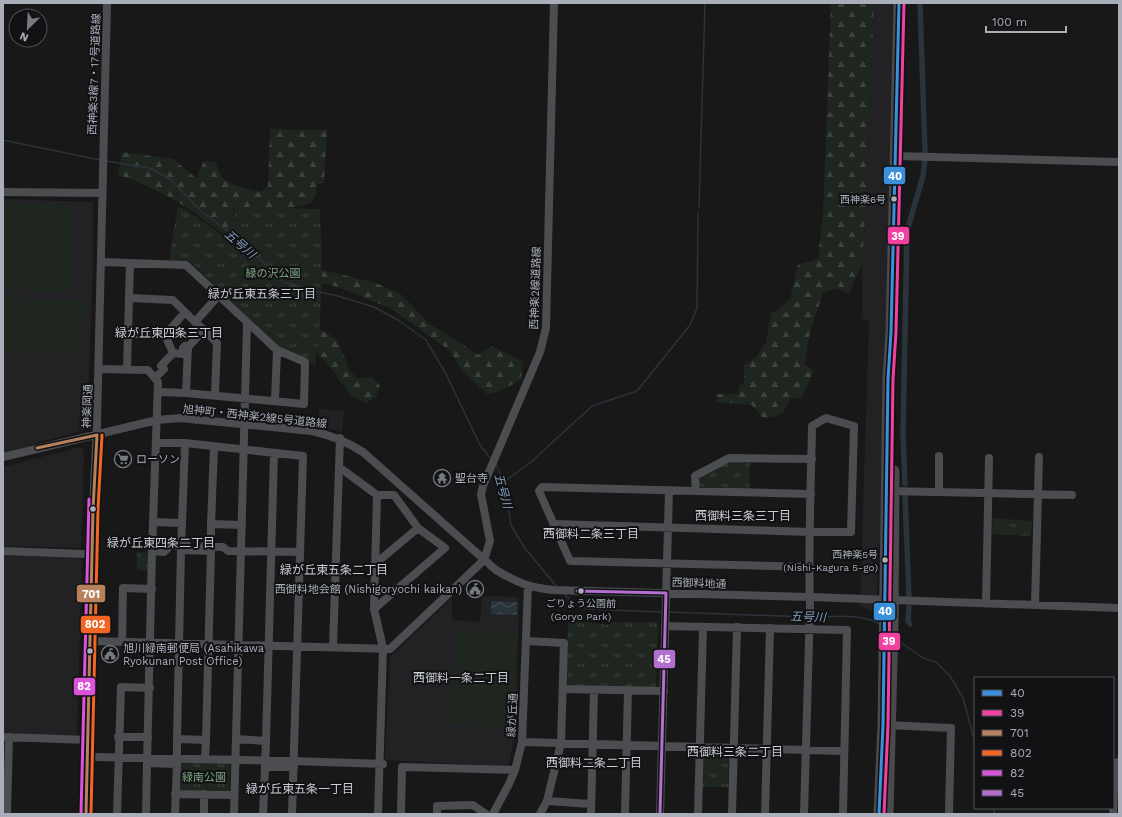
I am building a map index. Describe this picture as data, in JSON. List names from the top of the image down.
{
  "streets": {
    "street": [
      "西神楽3線7・17号道路線",
      "西神楽2線道路線",
      "神楽岡通",
      "旭神町・西神楽2線5号道路線",
      "西御料地通",
      "緑が丘通"
    ]
  },
  "crossings": [
    ["西神楽2線道路線", "旭神町・西神楽2線5号道路線"],
    ["神楽岡通", "旭神町・西神楽2線5号道路線"],
    ["旭神町・西神楽2線5号道路線", "西御料地通"],
    ["旭神町・西神楽2線5号道路線", "緑が丘通"],
    ["西御料地通", "緑が丘通"]
  ],
  "districts": [
    "緑が丘東五条三丁目",
    "緑が丘東四条三丁目",
    "西御料三条三丁目",
    "西御料二条三丁目",
    "緑が丘東四条二丁目",
    "緑が丘東五条二丁目",
    "西御料一条二丁目",
    "西御料三条二丁目",
    "西御料二条二丁目",
    "緑が丘東五条一丁目"
  ],
  "water": ["五号川"],
  "parks": ["緑の沢公園", "緑南公園"],
  "places": {
    "other": ["西神楽6号", "西神楽5号 (Nishi-Kagura 5-go)", "ごりょう公園前 (Goryo Park)"],
    "supermarket": ["ローソン"],
    "temple": ["聖台寺"],
    "public building": ["西御料地会館 (Nishigoryochi kaikan)", "旭川緑南郵便局 (Asahikawa Ryokunan Post Office)"]
  },
  "lines": [
    "transit line 40",
    "transit line 39",
    "transit line 701",
    "transit line 802",
    "transit line 82",
    "transit line 45"
  ],
  "legend": [
    "40",
    "39",
    "701",
    "802",
    "82",
    "45"
  ],
  "scale_bar": "100 m",
  "north": "bottom left"
}
